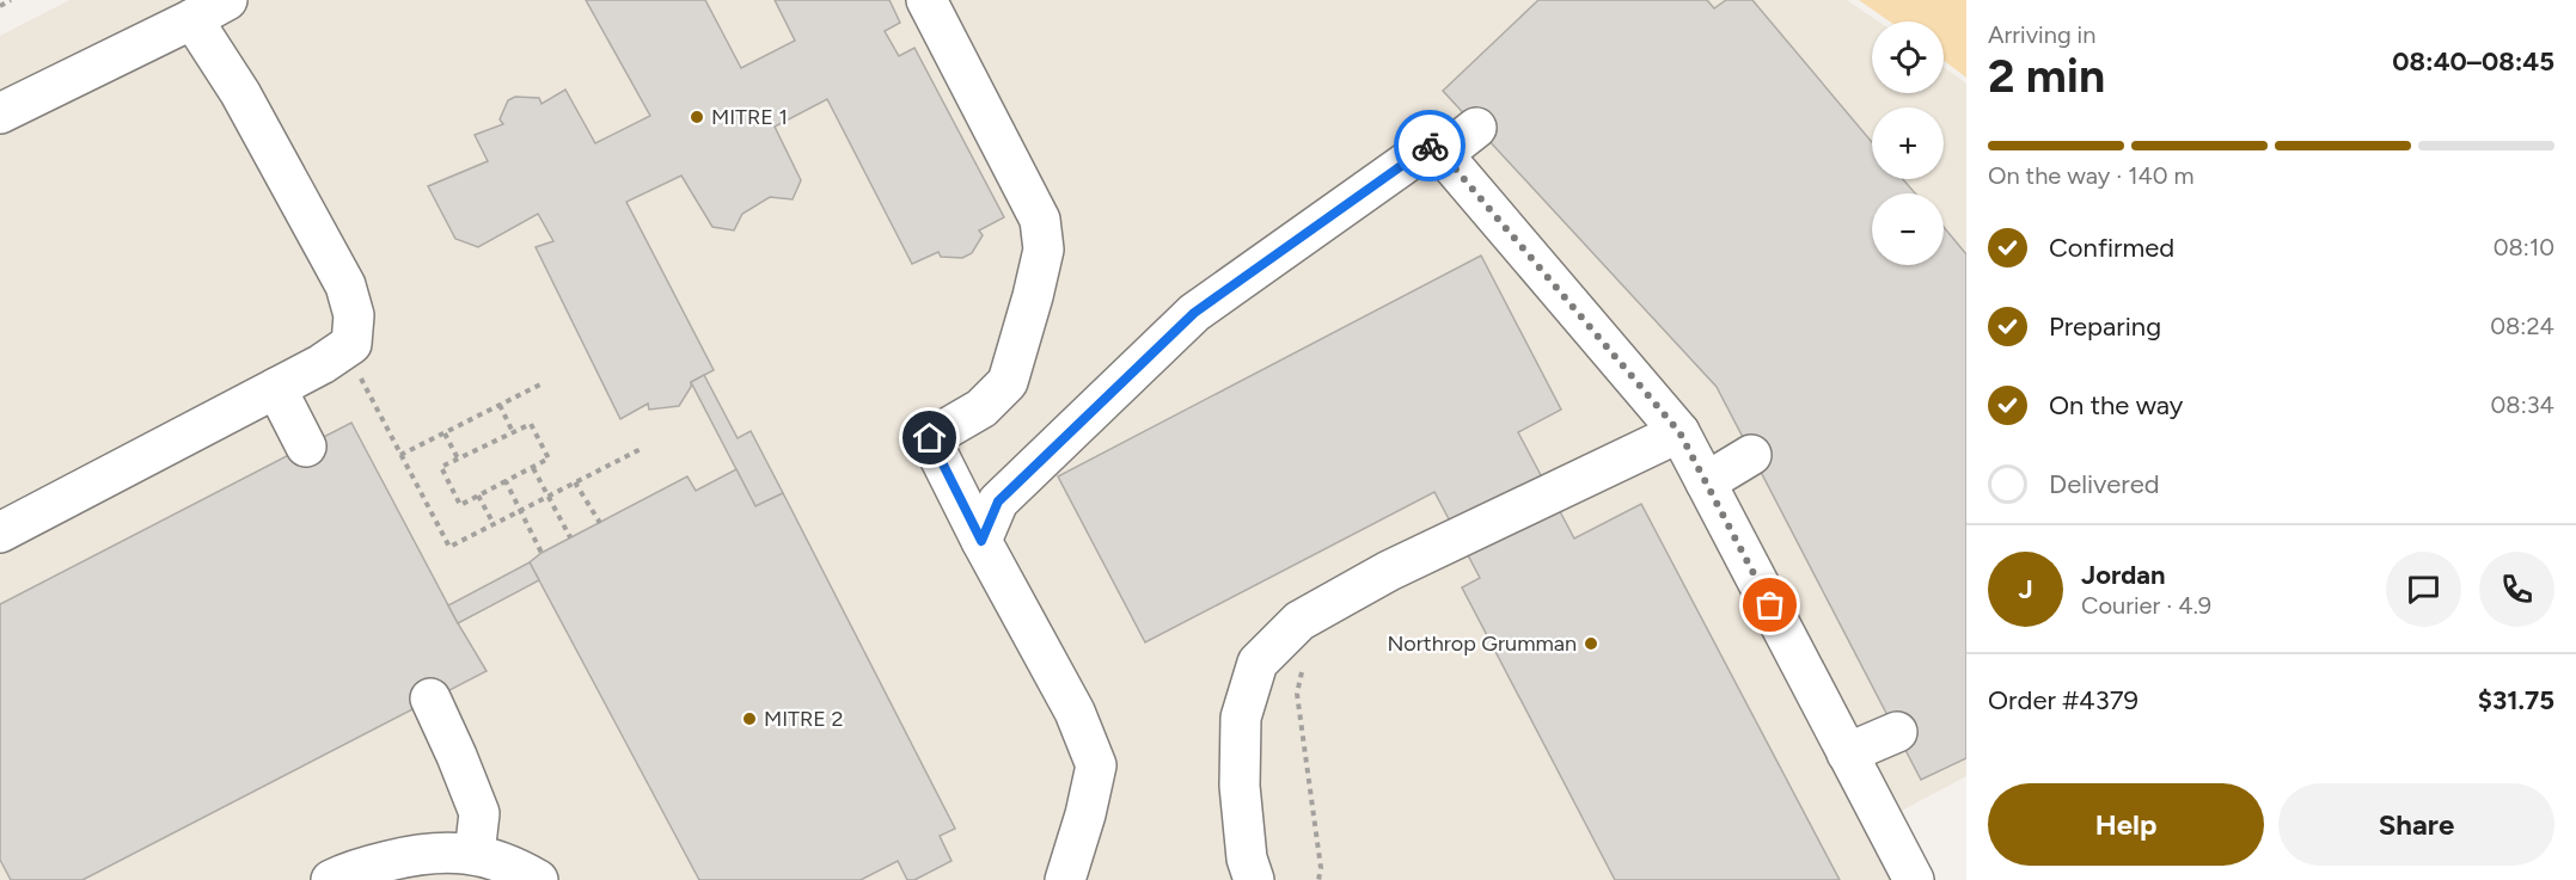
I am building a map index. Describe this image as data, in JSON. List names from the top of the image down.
{
  "places": ["MITRE 1", "Northrop Grumman", "MITRE 2"],
  "page": {
    "heading": ["2 min", "Arriving in", "08:40–08:45"],
    "panel": [
      "Jordan",
      "Courier · 4.9",
      "Order #4379",
      "$31.75"
    ],
    "map_buttons": ["+", "−"],
    "bar": "On the way · 140 m",
    "list": [
      ["Confirmed", "08:10"],
      ["Preparing", "08:24"],
      ["On the way", "08:34"],
      "Delivered"
    ],
    "round": "J",
    "buttons": ["Help", "Share"]
  }
}
